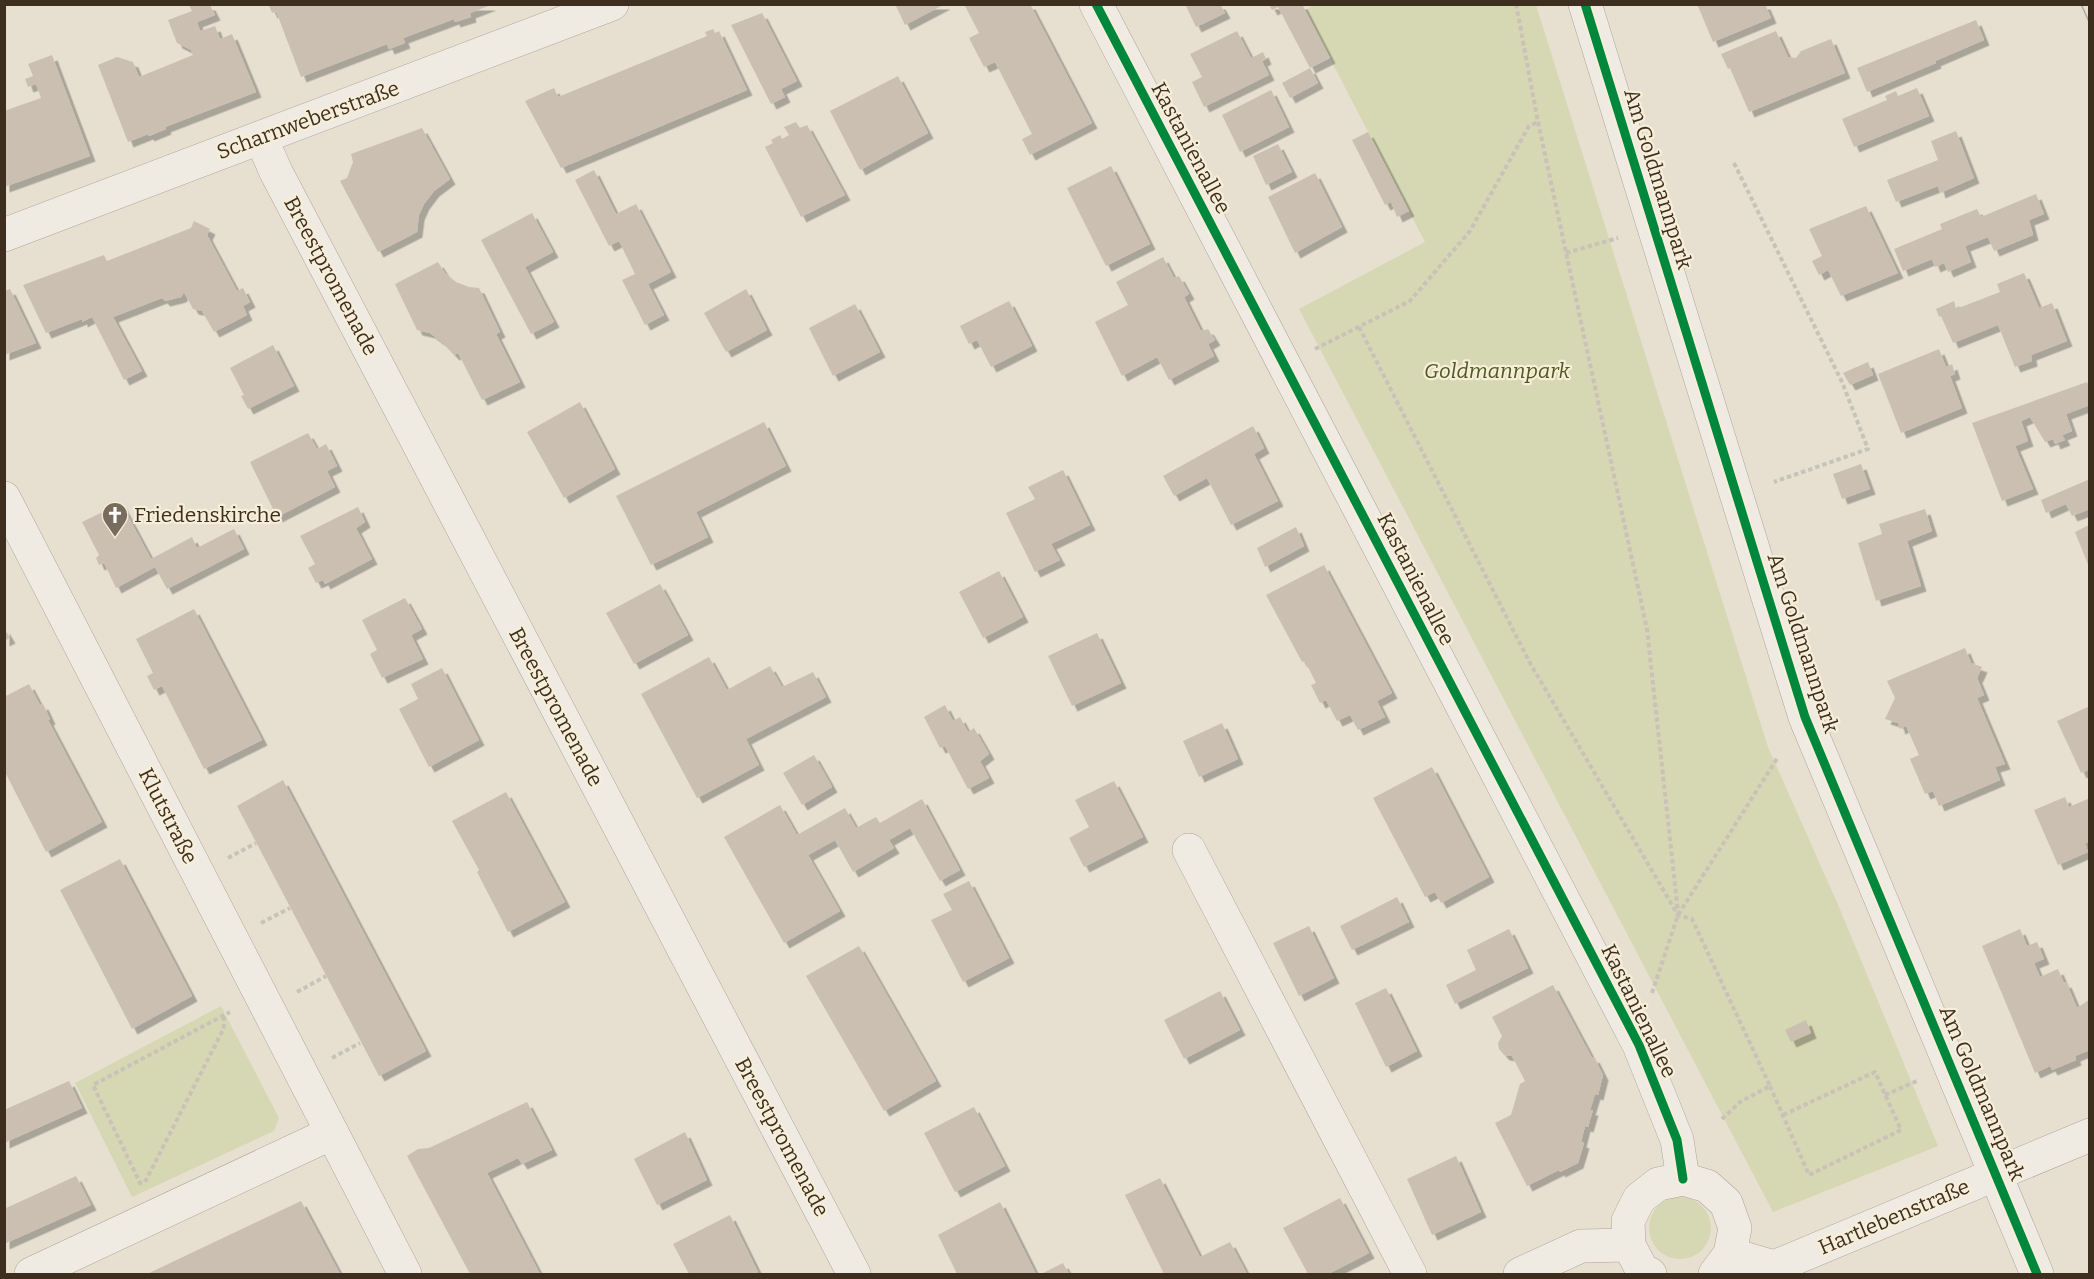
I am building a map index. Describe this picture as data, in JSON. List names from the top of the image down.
{
  "streets": {
    "street": [
      "Scharnweberstraße",
      "Kastanienallee",
      "Am Goldmannpark",
      "Breestpromenade",
      "Klutstraße",
      "Hartlebenstraße"
    ]
  },
  "crossings": [
    ["Scharnweberstraße", "Breestpromenade"],
    ["Am Goldmannpark", "Hartlebenstraße"]
  ],
  "parks": ["Goldmannpark"],
  "places": {
    "church": ["Friedenskirche"]
  }
}
